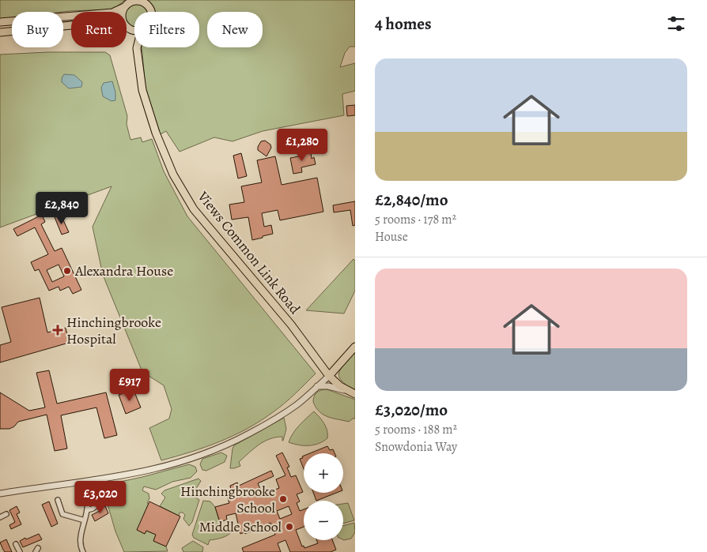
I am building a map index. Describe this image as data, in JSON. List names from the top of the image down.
{
  "streets": {
    "main road": ["Views Common Link Road"]
  },
  "places": {
    "other": ["Alexandra House", "Hinchingbrooke School", "Middle School"],
    "health": ["Hinchingbrooke Hospital"]
  },
  "page": {
    "heading": "4 homes",
    "chip": [
      "Buy",
      "Rent",
      "Filters",
      "New"
    ],
    "list": [
      {
        "name": "£2,840/mo",
        "note": "5 rooms · 178 m² · House"
      },
      {
        "name": "£3,020/mo",
        "note": "5 rooms · 188 m² · Snowdonia Way"
      }
    ],
    "price": [
      "£1,280",
      "£2,840",
      "£917",
      "£3,020"
    ],
    "map_buttons": ["+", "−"]
  }
}
